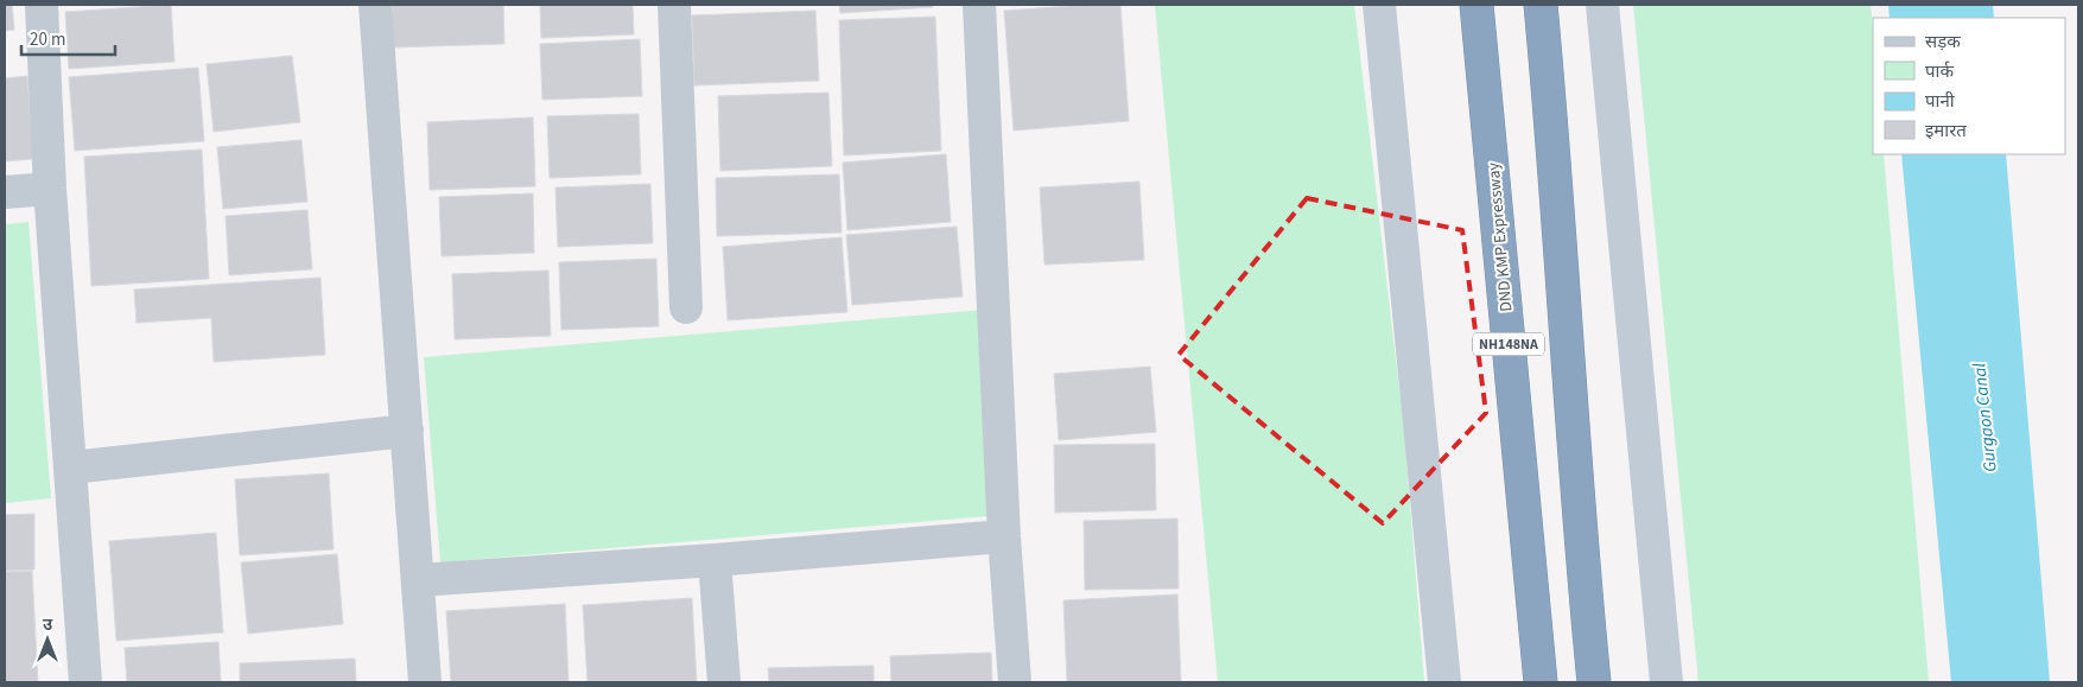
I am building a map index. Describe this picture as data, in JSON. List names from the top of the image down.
{
  "streets": {
    "highway": ["DND KMP Expressway", "NH148NA"]
  },
  "water": ["Gurgaon Canal"],
  "legend": [
    "सड़क",
    "पार्क",
    "पानी",
    "इमारत"
  ],
  "scale_bar": "20 m",
  "north": "top"
}
